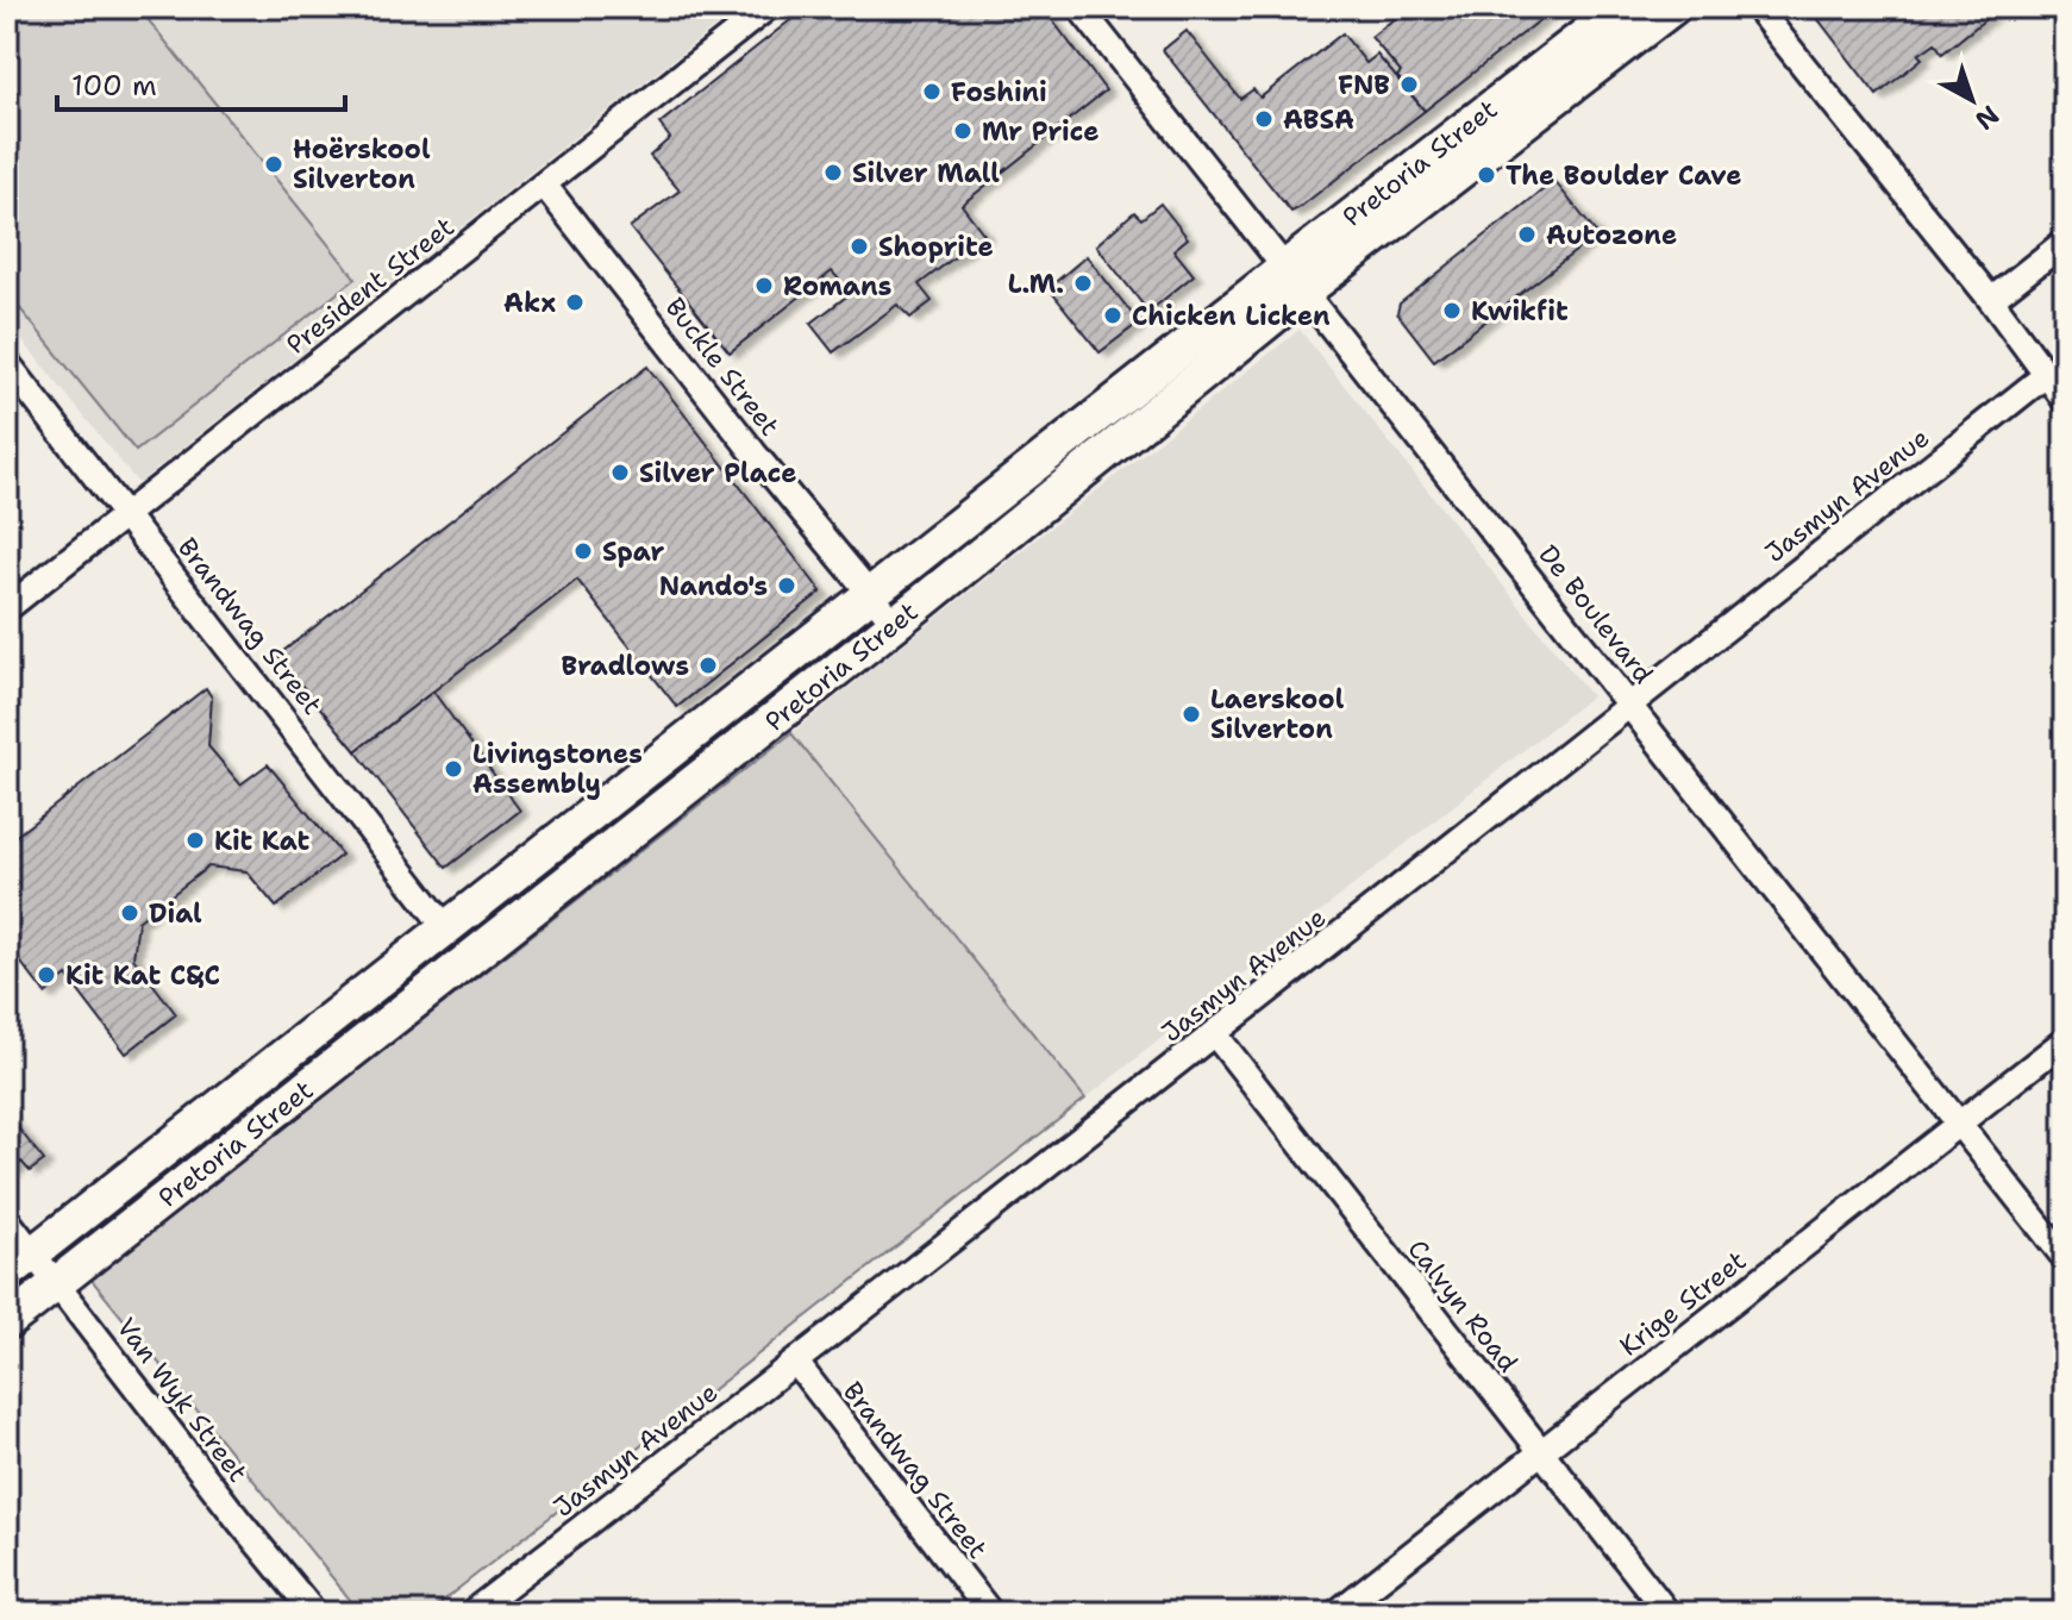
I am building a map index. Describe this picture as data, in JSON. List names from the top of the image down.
{
  "streets": {
    "main road": ["Pretoria Street"],
    "street": [
      "President Street",
      "Buckle Street",
      "Jasmyn Avenue",
      "De Boulevard",
      "Brandwag Street",
      "Krige Street",
      "Calvyn Road",
      "Van Wyk Street"
    ]
  },
  "crossings": [
    ["Pretoria Street", "Buckle Street"],
    ["Pretoria Street", "De Boulevard"],
    ["Pretoria Street", "Brandwag Street"],
    ["Pretoria Street", "Van Wyk Street"],
    ["President Street", "Buckle Street"],
    ["President Street", "Brandwag Street"],
    ["Jasmyn Avenue", "De Boulevard"],
    ["Jasmyn Avenue", "Brandwag Street"],
    ["Jasmyn Avenue", "Calvyn Road"],
    ["De Boulevard", "Krige Street"],
    ["Krige Street", "Calvyn Road"]
  ],
  "places": [
    "FNB",
    "Foshini",
    "ABSA",
    "Mr Price",
    "Hoërskool Silverton",
    "Silver Mall",
    "The Boulder Cave",
    "Autozone",
    "Shoprite",
    "L.M.",
    "Romans",
    "Akx",
    "Kwikfit",
    "Chicken Licken",
    "Silver Place",
    "Spar",
    "Nando's",
    "Bradlows",
    "Laerskool Silverton",
    "Livingstones Assembly",
    "Kit Kat",
    "Dial",
    "Kit Kat C&C"
  ],
  "scale_bar": "100 m",
  "north": "bottom right"
}
